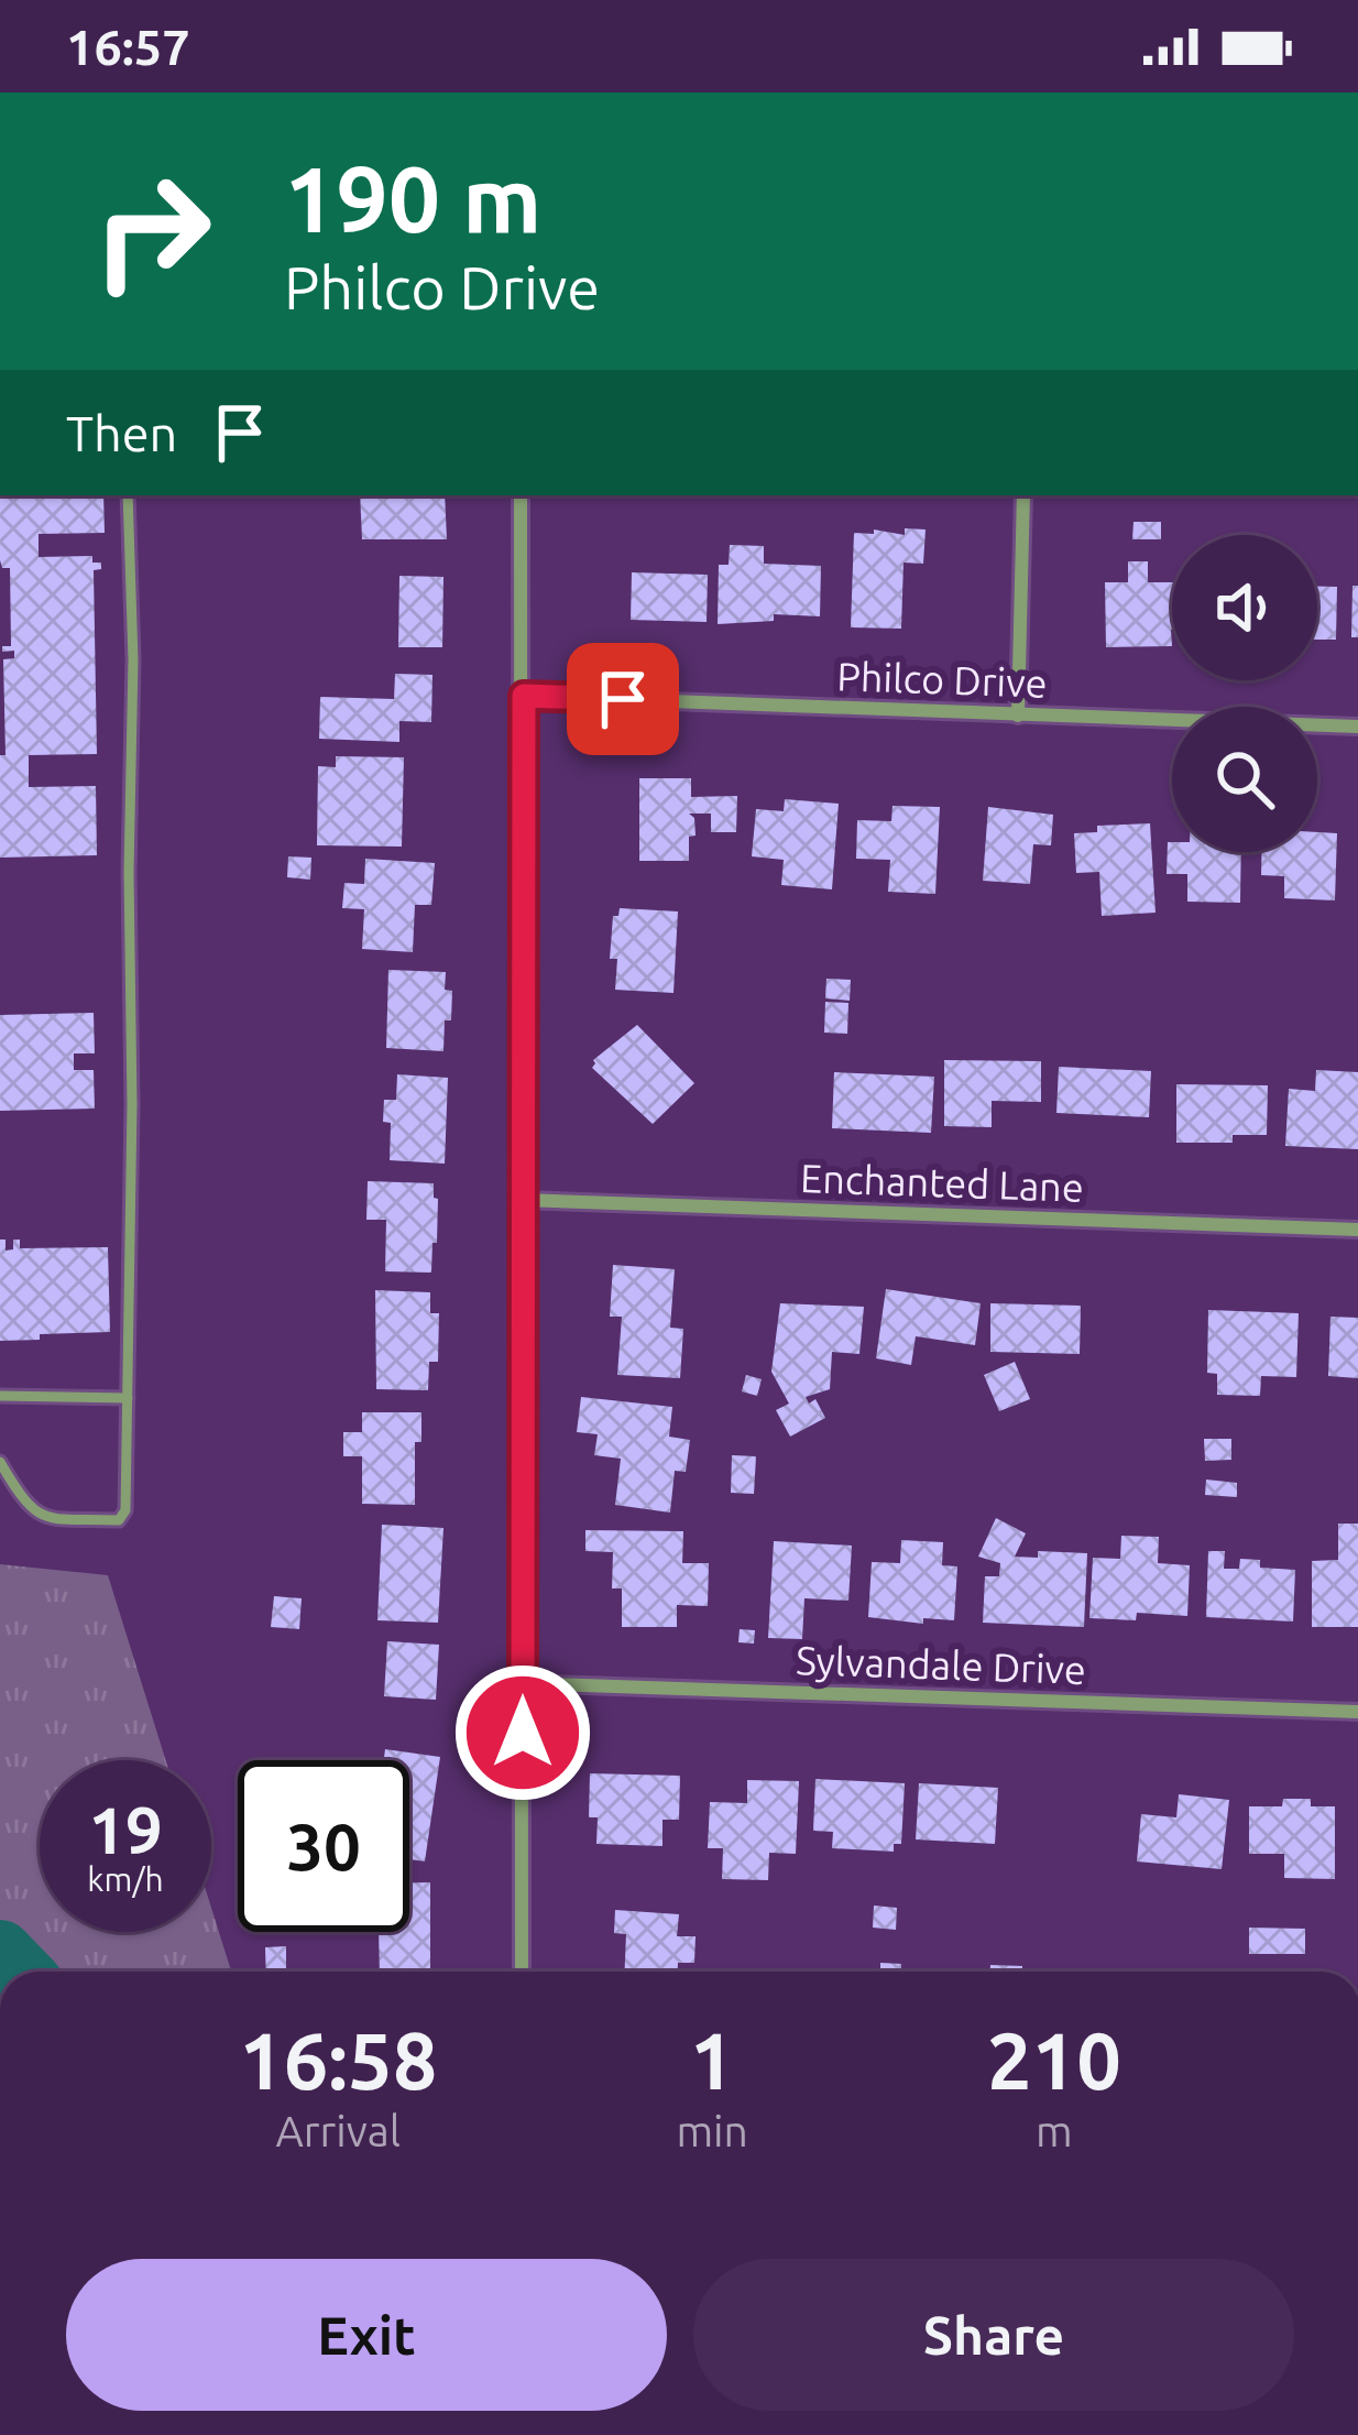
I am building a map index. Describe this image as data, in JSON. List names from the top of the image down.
{
  "streets": {
    "street": ["Philco Drive", "Enchanted Lane", "Sylvandale Drive"]
  },
  "page": {
    "status": "16:57",
    "turn": ["190 m", "Philco Drive"],
    "then": "Then",
    "speed": "19 km/h",
    "limit": "30",
    "eta": [
      "16:58",
      "Arrival",
      "1",
      "min",
      "210",
      "m"
    ],
    "buttons": ["Exit", "Share"]
  }
}
